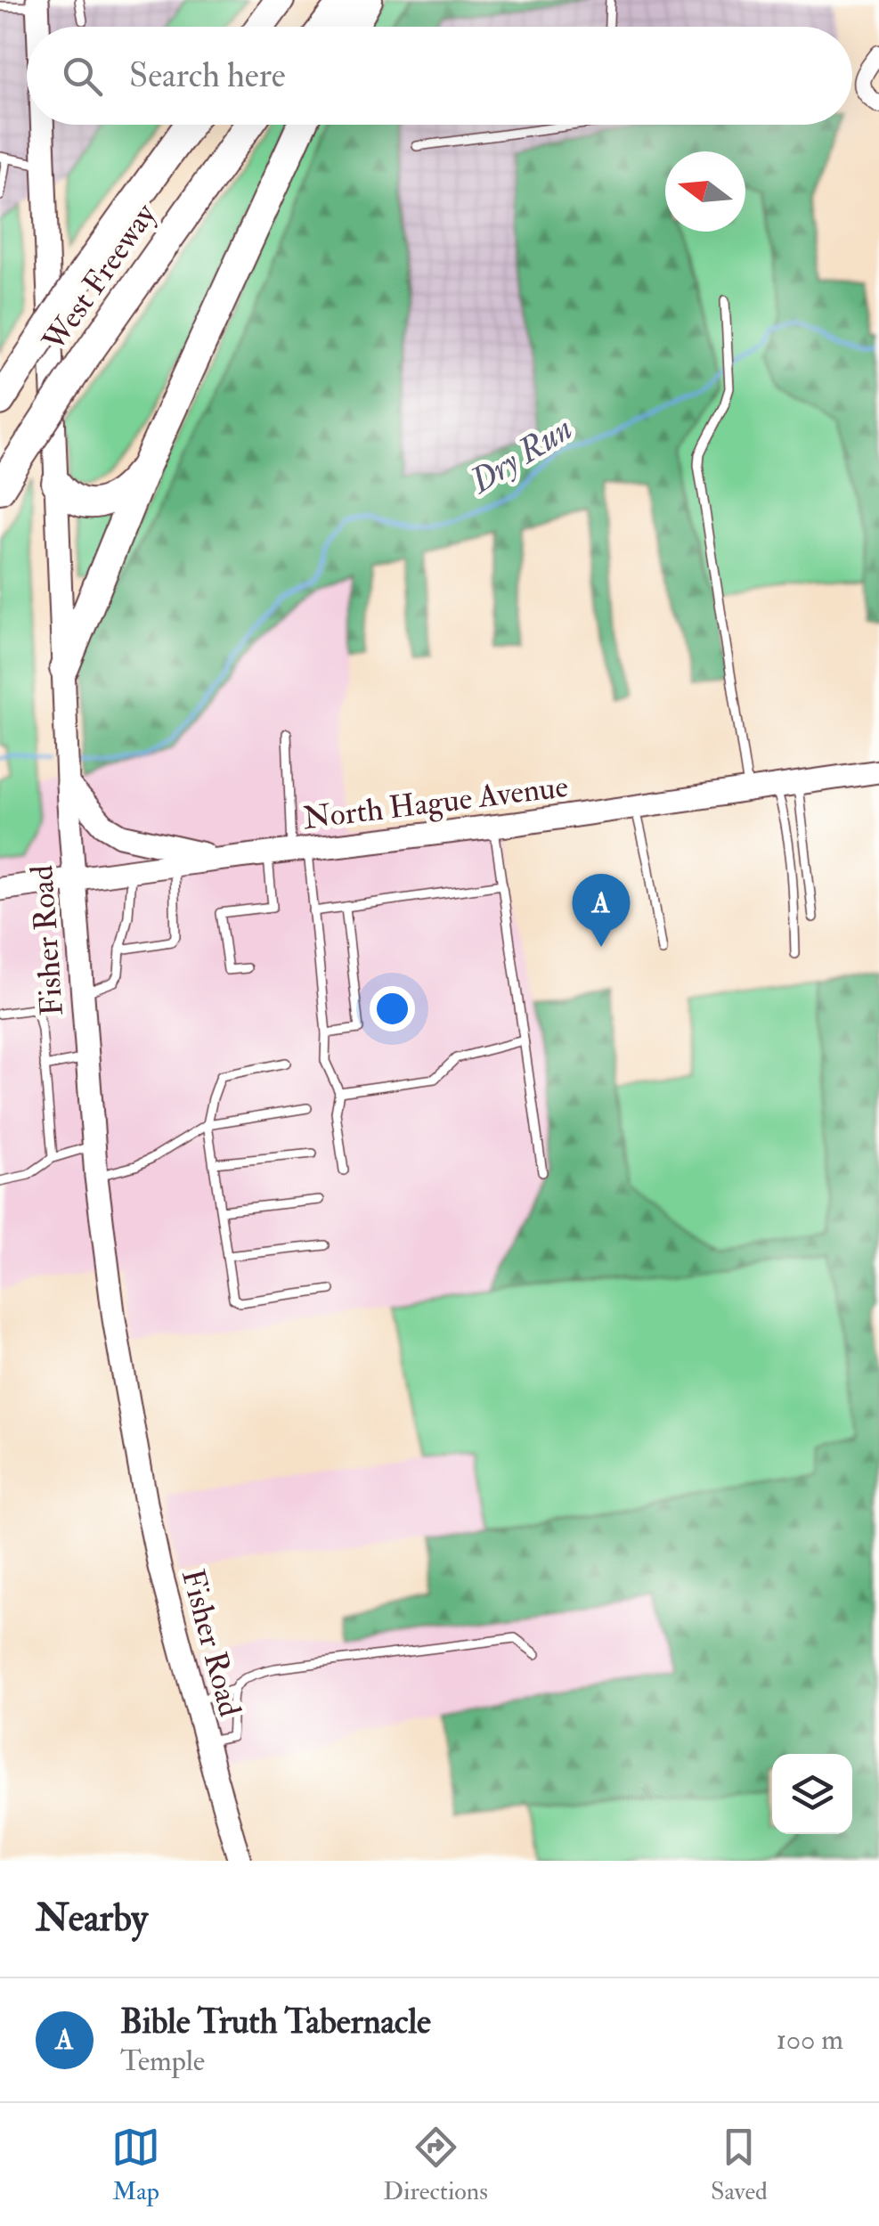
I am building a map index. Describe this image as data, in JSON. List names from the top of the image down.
{
  "streets": {
    "highway": ["West Freeway"],
    "main road": ["North Hague Avenue", "Fisher Road"]
  },
  "crossings": [
    ["North Hague Avenue", "Fisher Road"]
  ],
  "water": ["Dry Run"],
  "north": "left",
  "page": {
    "search": "Search here",
    "pins": "A",
    "heading": "Nearby",
    "list": [
      {
        "mark": "A",
        "name": "Bible Truth Tabernacle",
        "note": "Temple",
        "value": "100 m"
      }
    ],
    "nav": ["Map", "Directions", "Saved"]
  }
}
